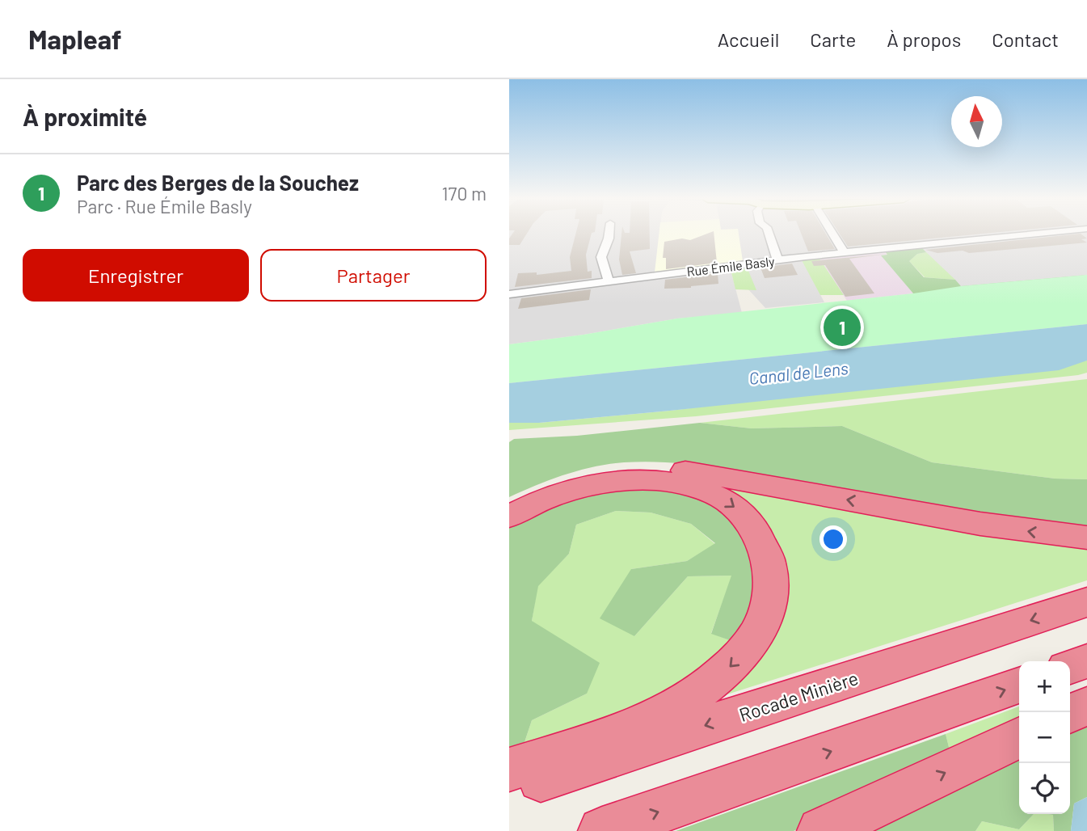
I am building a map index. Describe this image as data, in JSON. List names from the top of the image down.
{
  "streets": {
    "highway": ["Rocade Minière"],
    "street": ["Rue Émile Basly"]
  },
  "water": ["Canal de Lens"],
  "north": "top",
  "page": {
    "header": "Mapleaf",
    "nav": [
      "Accueil",
      "Carte",
      "À propos",
      "Contact"
    ],
    "heading": "À proximité",
    "list": [
      {
        "mark": "1",
        "name": "Parc des Berges de la Souchez",
        "note": "Parc · Rue Émile Basly",
        "value": "170 m"
      }
    ],
    "buttons": ["Enregistrer", "Partager"],
    "pins": "1",
    "map_buttons": ["+", "−"]
  }
}
